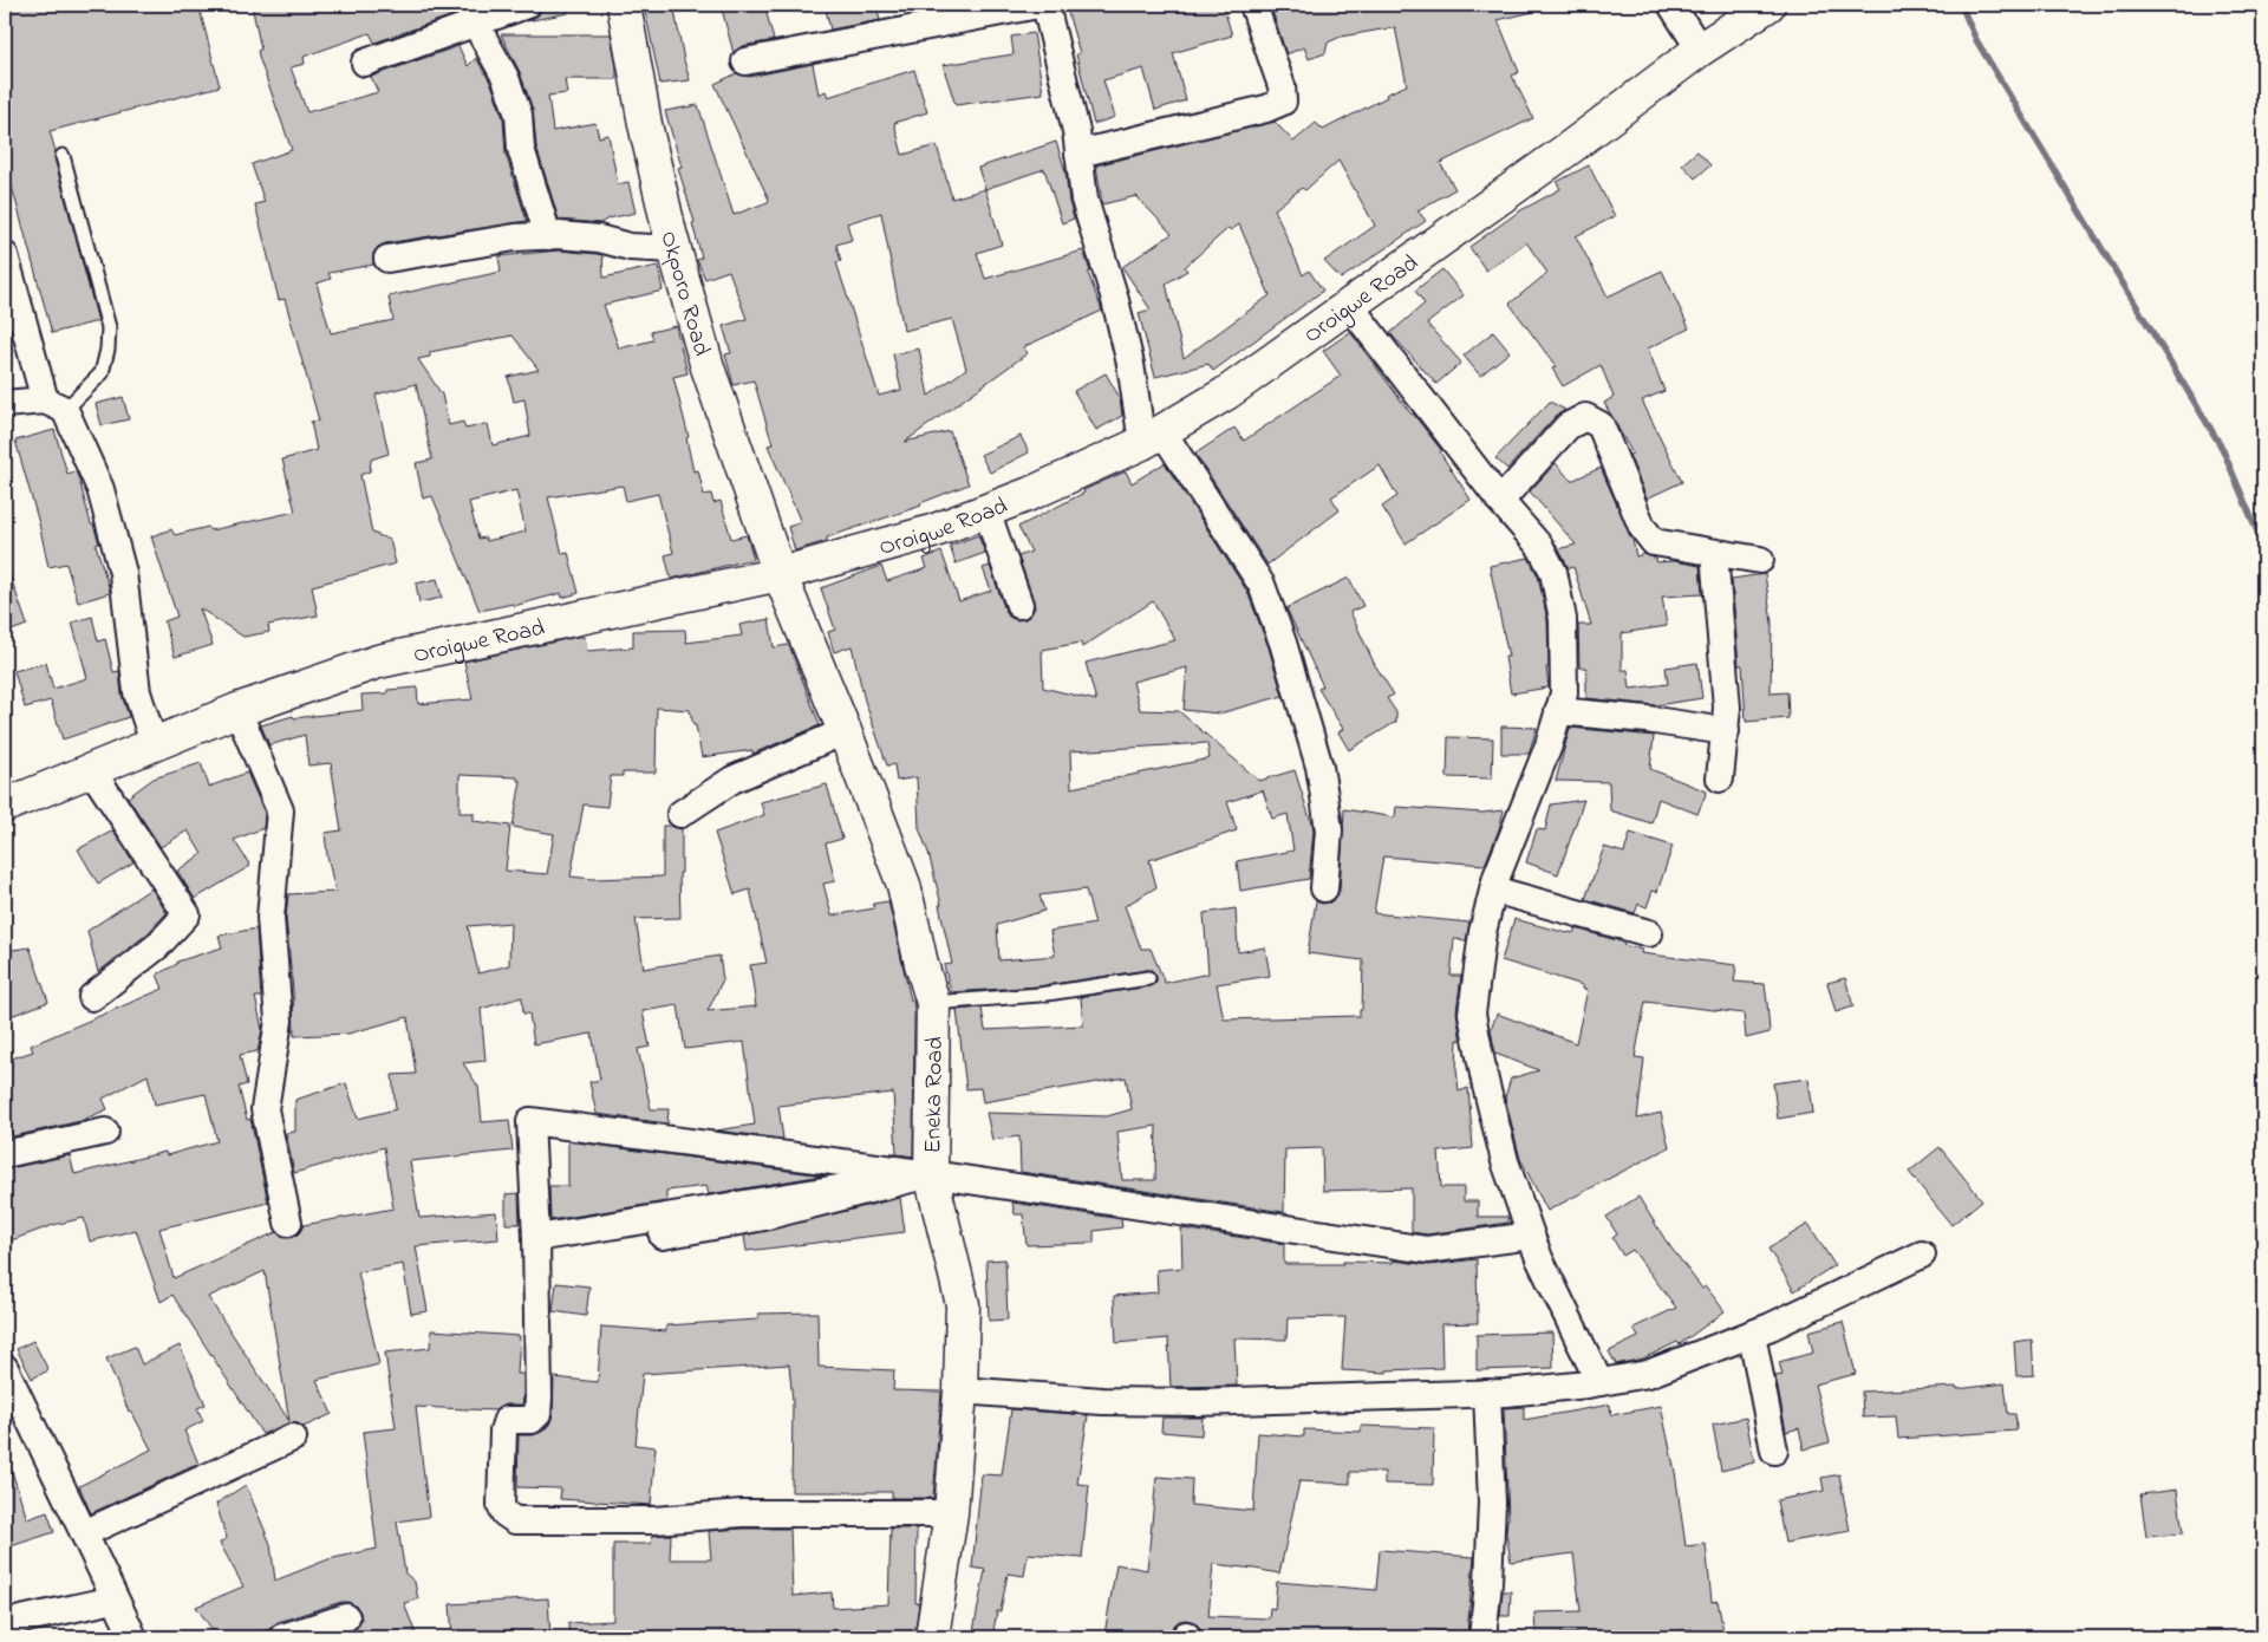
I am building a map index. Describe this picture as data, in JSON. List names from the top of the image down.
{
  "streets": {
    "street": ["Okporo Road", "Oroigwe Road", "Eneka Road"]
  },
  "crossings": [
    ["Okporo Road", "Oroigwe Road"],
    ["Okporo Road", "Eneka Road"],
    ["Oroigwe Road", "Eneka Road"]
  ]
}
